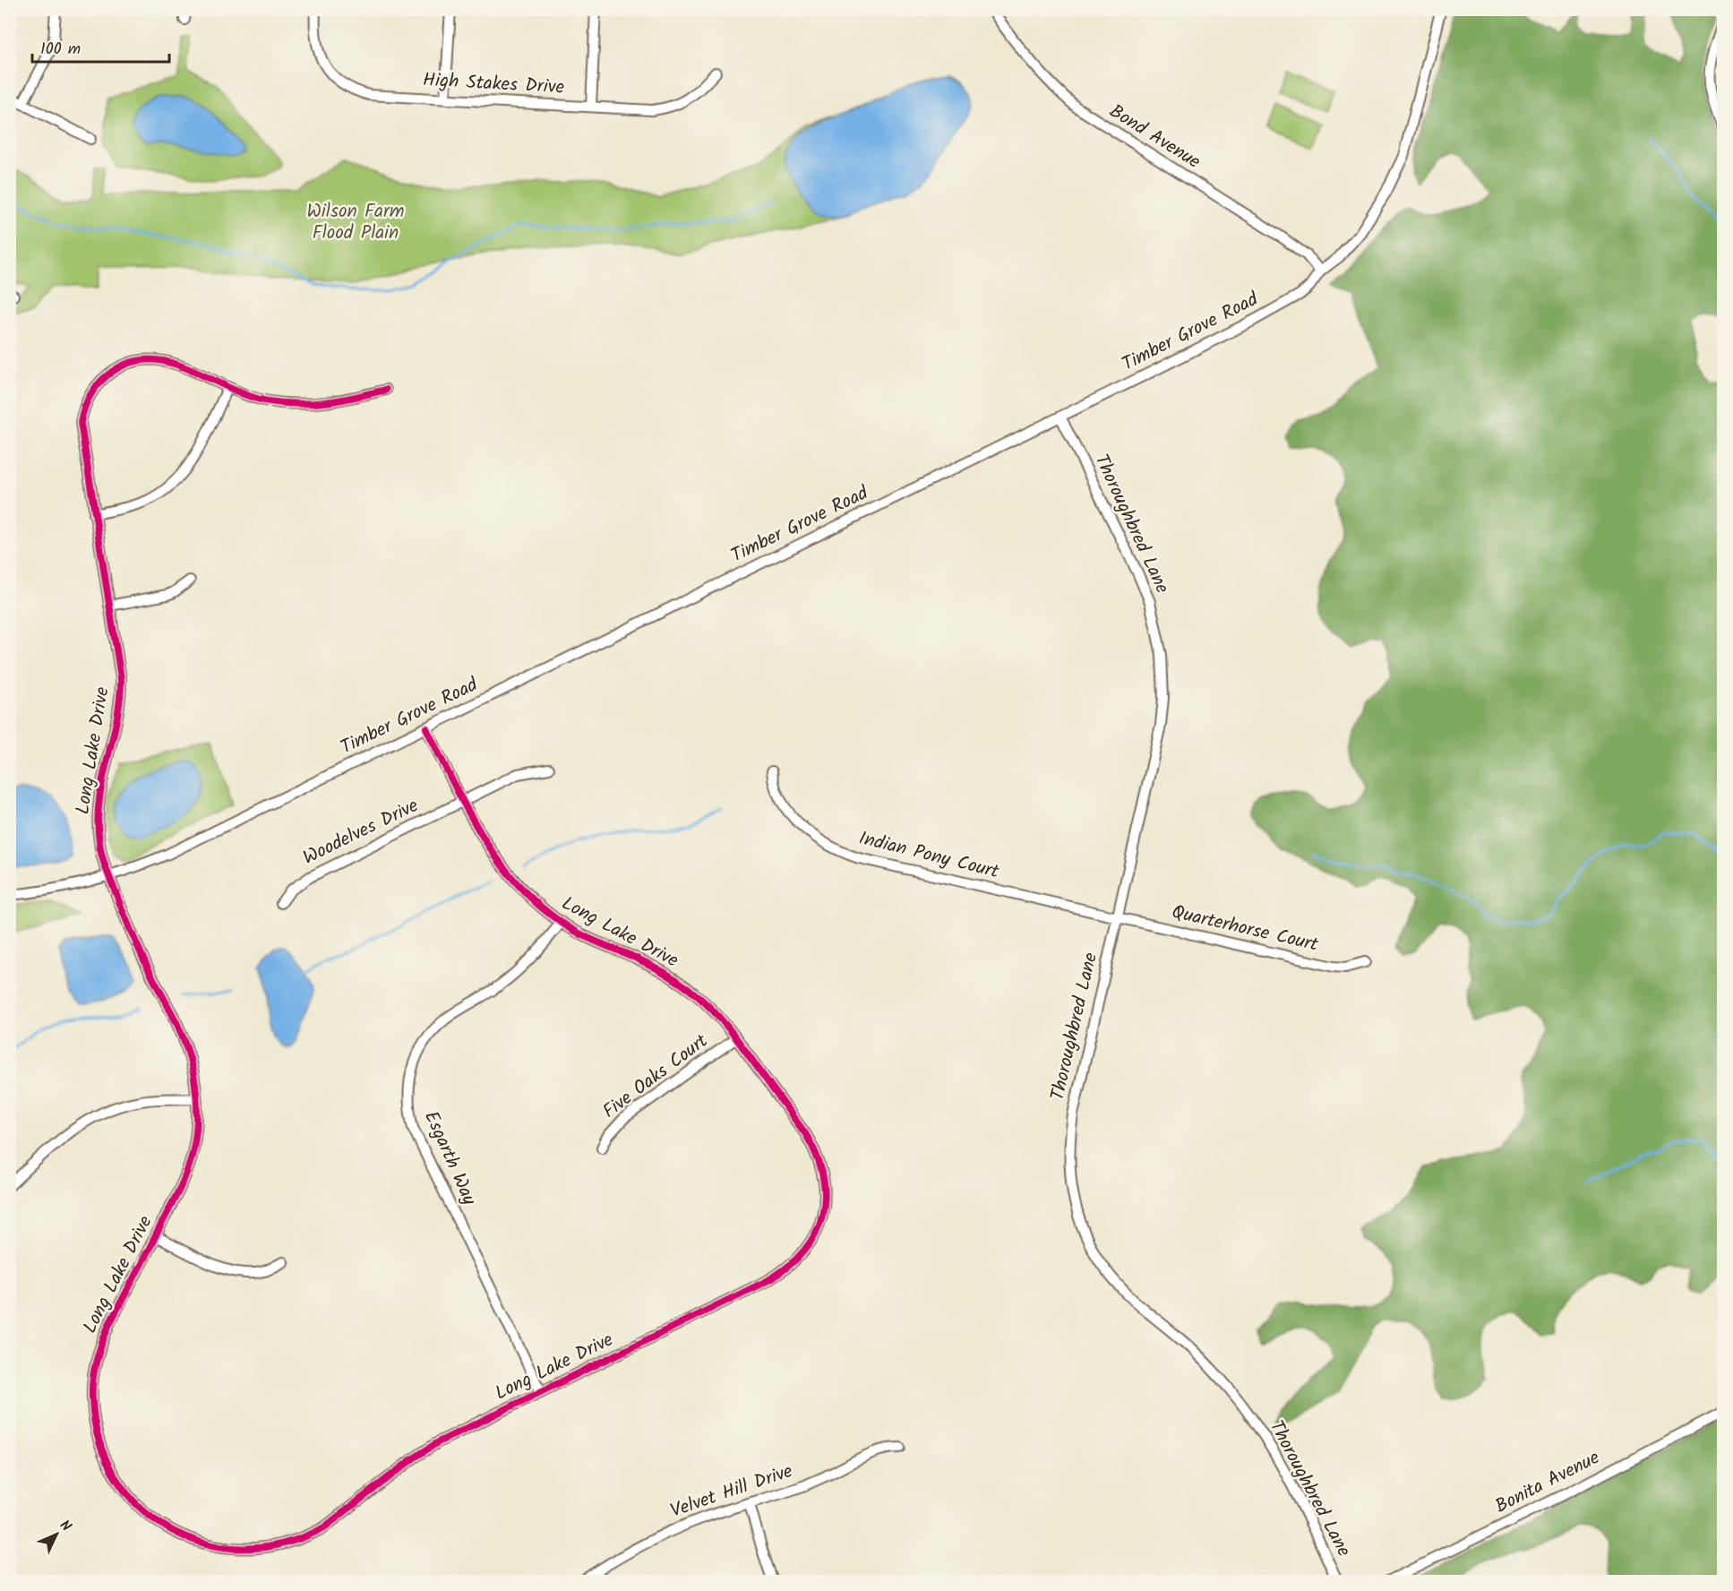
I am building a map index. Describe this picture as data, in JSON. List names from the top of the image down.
{
  "streets": {
    "street": [
      "High Stakes Drive",
      "Bond Avenue",
      "Timber Grove Road",
      "Thoroughbred Lane",
      "Long Lake Drive",
      "Woodelves Drive",
      "Indian Pony Court",
      "Quarterhorse Court",
      "Five Oaks Court",
      "Esgarth Way",
      "Bonita Avenue",
      "Velvet Hill Drive"
    ]
  },
  "crossings": [
    ["Bond Avenue", "Timber Grove Road"],
    ["Timber Grove Road", "Thoroughbred Lane"],
    ["Timber Grove Road", "Long Lake Drive"],
    ["Thoroughbred Lane", "Indian Pony Court"],
    ["Thoroughbred Lane", "Quarterhorse Court"],
    ["Long Lake Drive", "Woodelves Drive"],
    ["Long Lake Drive", "Five Oaks Court"],
    ["Long Lake Drive", "Esgarth Way"],
    ["Indian Pony Court", "Quarterhorse Court"]
  ],
  "parks": ["Wilson Farm Flood Plain"],
  "scale_bar": "100 m",
  "north": "top right"
}
